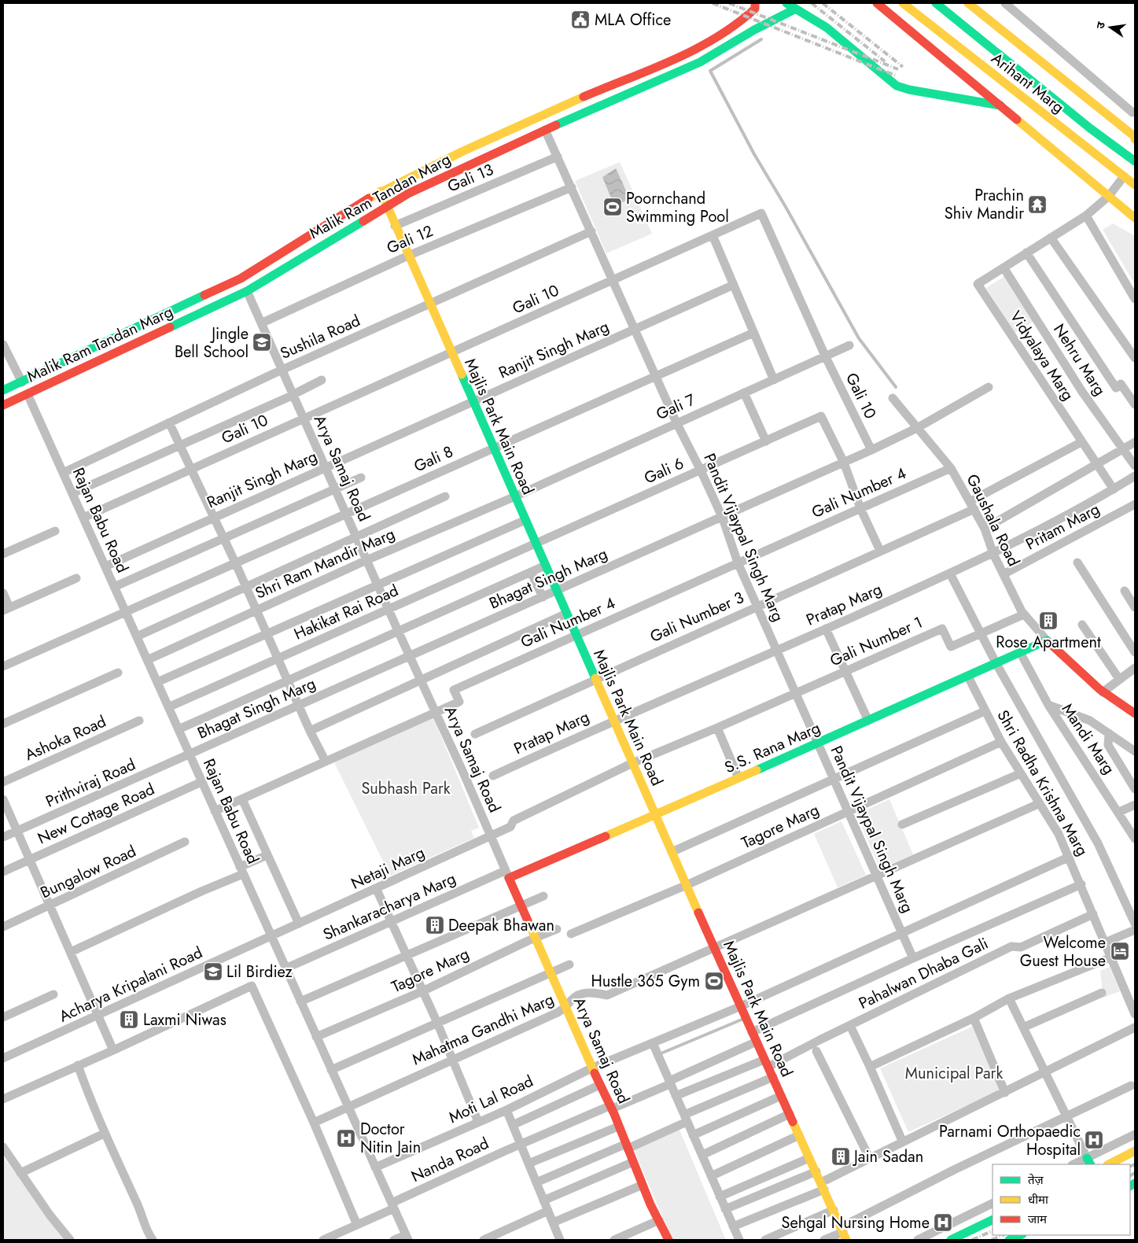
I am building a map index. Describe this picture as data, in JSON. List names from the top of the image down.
{
  "streets": {
    "street": [
      "Arihant Marg",
      "Gali 13",
      "Malik Ram Tandan Marg",
      "Gali 12",
      "Gali 10",
      "Sushila Road",
      "Ranjit Singh Marg",
      "Vidyalaya Marg",
      "Nehru Marg",
      "Gali 7",
      "Majlis Park Main Road",
      "Gali 8",
      "Arya Samaj Road",
      "Gali 6",
      "Gali Number 4",
      "Rajan Babu Road",
      "Gaushala Road",
      "Pritam Marg",
      "Pandit Vijaypal Singh Marg",
      "Shri Ram Mandir Marg",
      "Bhagat Singh Marg",
      "Pratap Marg",
      "Hakikat Rai Road",
      "Gali Number 3",
      "Gali Number 1",
      "Ashoka Road",
      "Mandi Marg",
      "S.S. Rana Marg",
      "Prithviraj Road",
      "Shri Radha Krishna Marg",
      "New Cottage Road",
      "Tagore Marg",
      "Netaji Marg",
      "Bungalow Road",
      "Shankaracharya Marg",
      "Pahalwan Dhaba Gali",
      "Acharya Kripalani Road",
      "Mahatma Gandhi Marg",
      "Moti Lal Road",
      "Nanda Road"
    ]
  },
  "crossings": [
    ["Gali 13", "Majlis Park Main Road"],
    ["Gali 13", "Pandit Vijaypal Singh Marg"],
    ["Malik Ram Tandan Marg", "Majlis Park Main Road"],
    ["Malik Ram Tandan Marg", "Arya Samaj Road"],
    ["Malik Ram Tandan Marg", "Rajan Babu Road"],
    ["Malik Ram Tandan Marg", "Pandit Vijaypal Singh Marg"],
    ["Gali 12", "Majlis Park Main Road"],
    ["Gali 12", "Arya Samaj Road"],
    ["Gali 12", "Pandit Vijaypal Singh Marg"],
    ["Gali 10", "Gali 7"],
    ["Gali 10", "Majlis Park Main Road"],
    ["Gali 10", "Arya Samaj Road"],
    ["Gali 10", "Rajan Babu Road"],
    ["Gali 10", "Pandit Vijaypal Singh Marg"],
    ["Gali 10", "Bhagat Singh Marg"],
    ["Sushila Road", "Majlis Park Main Road"],
    ["Sushila Road", "Arya Samaj Road"],
    ["Sushila Road", "Rajan Babu Road"],
    ["Sushila Road", "Pandit Vijaypal Singh Marg"],
    ["Ranjit Singh Marg", "Majlis Park Main Road"],
    ["Ranjit Singh Marg", "Arya Samaj Road"],
    ["Ranjit Singh Marg", "Rajan Babu Road"],
    ["Ranjit Singh Marg", "Pandit Vijaypal Singh Marg"],
    ["Vidyalaya Marg", "Nehru Marg"],
    ["Vidyalaya Marg", "Pratap Marg"],
    ["Vidyalaya Marg", "Gali Number 3"],
    ["Gali 7", "Majlis Park Main Road"],
    ["Gali 7", "Pandit Vijaypal Singh Marg"],
    ["Gali 7", "Shri Ram Mandir Marg"],
    ["Majlis Park Main Road", "Gali 8"],
    ["Majlis Park Main Road", "Gali 6"],
    ["Majlis Park Main Road", "Gali Number 4"],
    ["Majlis Park Main Road", "Shri Ram Mandir Marg"],
    ["Majlis Park Main Road", "Bhagat Singh Marg"],
    ["Majlis Park Main Road", "Pratap Marg"],
    ["Majlis Park Main Road", "Hakikat Rai Road"],
    ["Majlis Park Main Road", "Gali Number 3"],
    ["Majlis Park Main Road", "Gali Number 1"],
    ["Majlis Park Main Road", "S.S. Rana Marg"],
    ["Majlis Park Main Road", "Tagore Marg"],
    ["Majlis Park Main Road", "Netaji Marg"],
    ["Majlis Park Main Road", "Pahalwan Dhaba Gali"],
    ["Majlis Park Main Road", "Mahatma Gandhi Marg"],
    ["Majlis Park Main Road", "Moti Lal Road"],
    ["Majlis Park Main Road", "Nanda Road"],
    ["Gali 8", "Arya Samaj Road"],
    ["Gali 8", "Rajan Babu Road"],
    ["Gali 8", "Pandit Vijaypal Singh Marg"],
    ["Arya Samaj Road", "Gali Number 4"],
    ["Arya Samaj Road", "Shri Ram Mandir Marg"],
    ["Arya Samaj Road", "Bhagat Singh Marg"],
    ["Arya Samaj Road", "Hakikat Rai Road"],
    ["Arya Samaj Road", "S.S. Rana Marg"],
    ["Arya Samaj Road", "Tagore Marg"],
    ["Arya Samaj Road", "Netaji Marg"],
    ["Arya Samaj Road", "Shankaracharya Marg"],
    ["Arya Samaj Road", "Mahatma Gandhi Marg"],
    ["Arya Samaj Road", "Moti Lal Road"],
    ["Arya Samaj Road", "Nanda Road"],
    ["Gali 6", "Pandit Vijaypal Singh Marg"],
    ["Gali 6", "Bhagat Singh Marg"],
    ["Gali 6", "Hakikat Rai Road"],
    ["Gali Number 4", "Rajan Babu Road"],
    ["Gali Number 4", "Gaushala Road"],
    ["Gali Number 4", "Pandit Vijaypal Singh Marg"],
    ["Rajan Babu Road", "Shri Ram Mandir Marg"],
    ["Rajan Babu Road", "Bhagat Singh Marg"],
    ["Rajan Babu Road", "Hakikat Rai Road"],
    ["Rajan Babu Road", "Prithviraj Road"],
    ["Rajan Babu Road", "New Cottage Road"],
    ["Rajan Babu Road", "Tagore Marg"],
    ["Rajan Babu Road", "Netaji Marg"],
    ["Rajan Babu Road", "Shankaracharya Marg"],
    ["Rajan Babu Road", "Acharya Kripalani Road"],
    ["Rajan Babu Road", "Mahatma Gandhi Marg"],
    ["Rajan Babu Road", "Moti Lal Road"],
    ["Rajan Babu Road", "Nanda Road"],
    ["Gaushala Road", "Pritam Marg"],
    ["Gaushala Road", "Bhagat Singh Marg"],
    ["Gaushala Road", "Pratap Marg"],
    ["Gaushala Road", "Gali Number 3"],
    ["Gaushala Road", "Gali Number 1"],
    ["Gaushala Road", "S.S. Rana Marg"],
    ["Pandit Vijaypal Singh Marg", "Bhagat Singh Marg"],
    ["Pandit Vijaypal Singh Marg", "Pratap Marg"],
    ["Pandit Vijaypal Singh Marg", "Gali Number 3"],
    ["Pandit Vijaypal Singh Marg", "Gali Number 1"],
    ["Pandit Vijaypal Singh Marg", "S.S. Rana Marg"],
    ["Pandit Vijaypal Singh Marg", "Tagore Marg"],
    ["Pandit Vijaypal Singh Marg", "Mahatma Gandhi Marg"],
    ["Pandit Vijaypal Singh Marg", "Moti Lal Road"],
    ["Bhagat Singh Marg", "Prithviraj Road"],
    ["Gali Number 1", "Netaji Marg"],
    ["Mandi Marg", "S.S. Rana Marg"],
    ["S.S. Rana Marg", "Shri Radha Krishna Marg"],
    ["S.S. Rana Marg", "Shankaracharya Marg"],
    ["Shri Radha Krishna Marg", "Tagore Marg"],
    ["Shri Radha Krishna Marg", "Pahalwan Dhaba Gali"],
    ["Shri Radha Krishna Marg", "Mahatma Gandhi Marg"],
    ["Shri Radha Krishna Marg", "Moti Lal Road"],
    ["Netaji Marg", "Acharya Kripalani Road"]
  ],
  "parks": ["Subhash Park", "Municipal Park"],
  "places": {
    "public building": ["MLA Office"],
    "temple": ["Prachin Shiv Mandir"],
    "sports": ["Poornchand Swimming Pool", "Hustle 365 Gym"],
    "school or university": ["Jingle Bell School", "Lil Birdiez"],
    "building": [
      "Rose Apartment",
      "Deepak Bhawan",
      "Laxmi Niwas",
      "Jain Sadan"
    ],
    "hotel": ["Welcome Guest House"],
    "hospital": ["Doctor Nitin Jain", "Parnami Orthopaedic Hospital", "Sehgal Nursing Home"]
  },
  "legend": ["तेज़", "धीमा", "जाम"],
  "north": "left"
}
